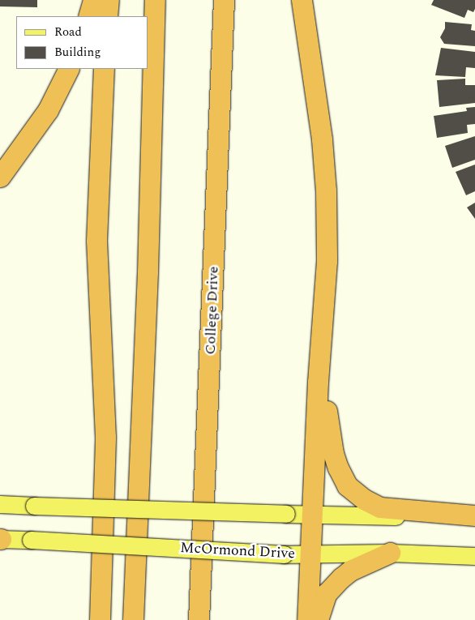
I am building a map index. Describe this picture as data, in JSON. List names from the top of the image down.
{
  "streets": {
    "highway": ["College Drive"],
    "main road": ["McOrmond Drive"]
  },
  "legend": ["Road", "Building"]
}
